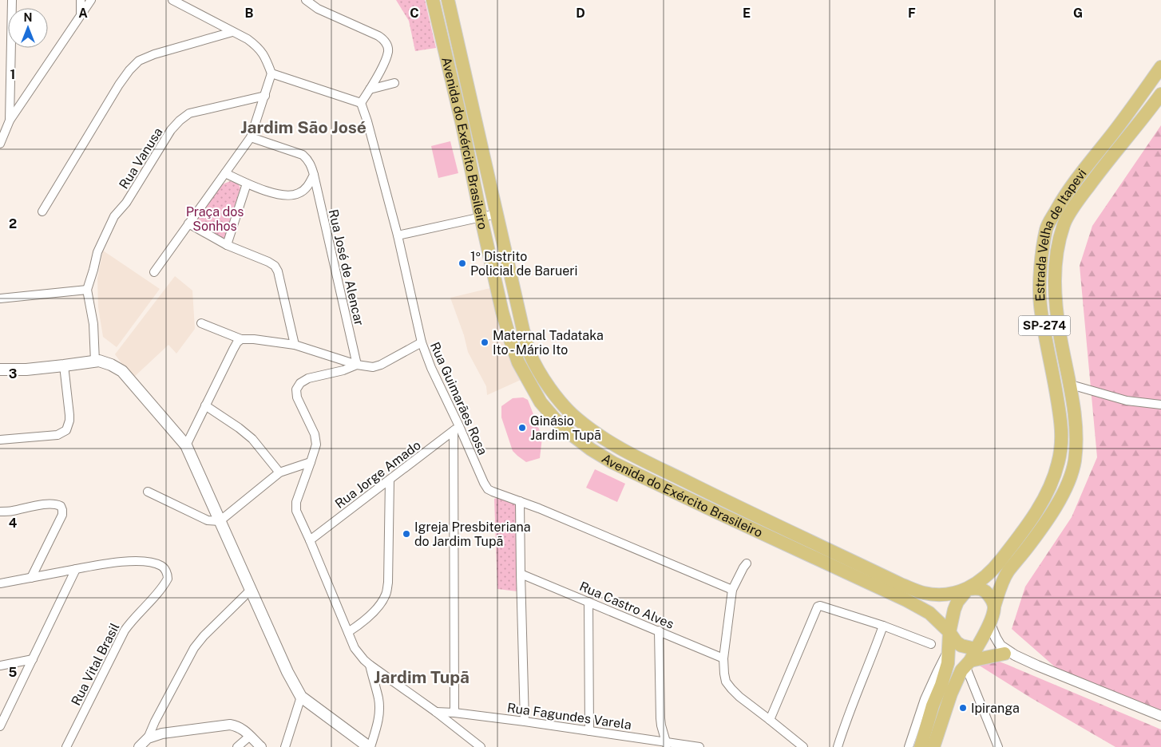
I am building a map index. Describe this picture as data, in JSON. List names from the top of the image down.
{
  "streets": {
    "main road": ["Avenida do Exército Brasileiro", "Estrada Velha de Itapevi", "SP-274"],
    "street": [
      "Rua Vanusa",
      "Rua José de Alencar",
      "Rua Guimarães Rosa",
      "Rua Jorge Amado",
      "Rua Castro Alves",
      "Rua Vital Brasil",
      "Rua Fagundes Varela"
    ]
  },
  "crossings": [
    ["Avenida do Exército Brasileiro", "Estrada Velha de Itapevi"],
    ["Rua Guimarães Rosa", "Rua Jorge Amado"]
  ],
  "districts": ["Jardim São José", "Jardim Tupã"],
  "parks": ["Praça dos Sonhos"],
  "places": [
    "1º Distrito Policial de Barueri",
    "Maternal Tadataka Ito - Mário Ito",
    "Ginásio Jardim Tupã",
    "Igreja Presbiteriana do Jardim Tupã",
    "Ipiranga"
  ],
  "north": "top",
  "grid": {
    "columns": [
      "A",
      "B",
      "C",
      "D",
      "E",
      "F",
      "G"
    ],
    "rows": [
      "1",
      "2",
      "3",
      "4",
      "5"
    ]
  }
}
